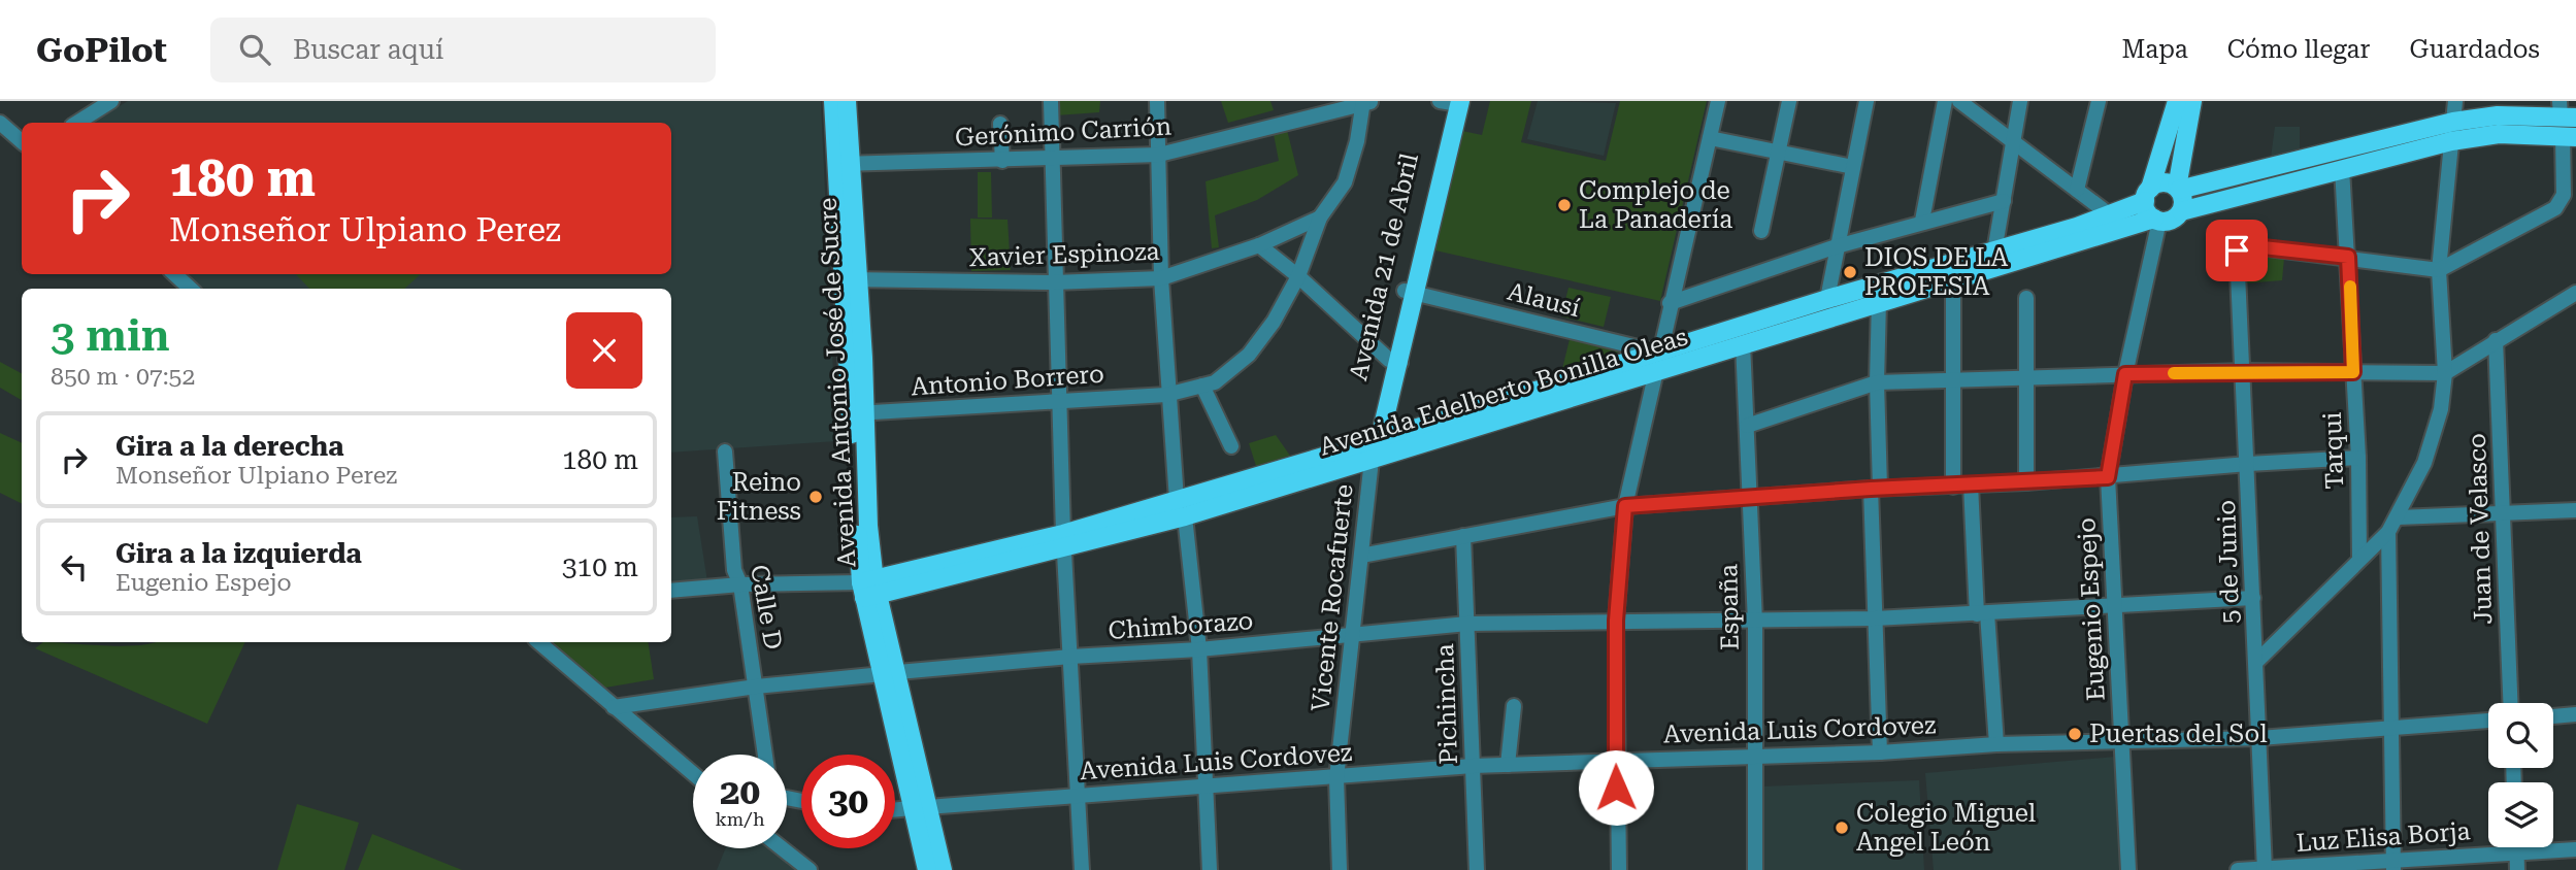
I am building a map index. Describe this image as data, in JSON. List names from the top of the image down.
{
  "streets": {
    "main road": ["Avenida 21 de Abril", "Avenida Antonio José de Sucre", "Avenida Edelberto Bonilla Oleas"],
    "street": [
      "Gerónimo Carrión",
      "Xavier Espinoza",
      "Alausí",
      "Antonio Borrero",
      "Tarqui",
      "Juan de Velasco",
      "5 de Junio",
      "Vicente Rocafuerte",
      "Calle D",
      "España",
      "Eugenio Espejo",
      "Chimborazo",
      "Pichincha",
      "Avenida Luis Cordovez",
      "Luz Elisa Borja"
    ]
  },
  "crossings": [
    ["Gerónimo Carrión", "Avenida Antonio José de Sucre"],
    ["Xavier Espinoza", "Antonio Borrero"],
    ["Xavier Espinoza", "Avenida Antonio José de Sucre"],
    ["Avenida 21 de Abril", "Alausí"],
    ["Avenida 21 de Abril", "Avenida Edelberto Bonilla Oleas"],
    ["Avenida 21 de Abril", "Vicente Rocafuerte"],
    ["Alausí", "Avenida Edelberto Bonilla Oleas"],
    ["Antonio Borrero", "Avenida Antonio José de Sucre"],
    ["Avenida Antonio José de Sucre", "Avenida Edelberto Bonilla Oleas"],
    ["Avenida Antonio José de Sucre", "Chimborazo"],
    ["Avenida Antonio José de Sucre", "Avenida Luis Cordovez"],
    ["Avenida Edelberto Bonilla Oleas", "Vicente Rocafuerte"],
    ["Avenida Edelberto Bonilla Oleas", "España"],
    ["Avenida Edelberto Bonilla Oleas", "Eugenio Espejo"],
    ["Tarqui", "5 de Junio"],
    ["5 de Junio", "Chimborazo"],
    ["5 de Junio", "Avenida Luis Cordovez"],
    ["5 de Junio", "Luz Elisa Borja"],
    ["Vicente Rocafuerte", "Chimborazo"],
    ["Vicente Rocafuerte", "Avenida Luis Cordovez"],
    ["Calle D", "Chimborazo"],
    ["España", "Chimborazo"],
    ["España", "Avenida Luis Cordovez"],
    ["Eugenio Espejo", "Chimborazo"],
    ["Eugenio Espejo", "Avenida Luis Cordovez"],
    ["Chimborazo", "Pichincha"],
    ["Pichincha", "Avenida Luis Cordovez"]
  ],
  "places": [
    "Complejo de La Panadería",
    "DIOS DE LA PROFESIA",
    "Reino Fitness",
    "Puertas del Sol",
    "Colegio Miguel Angel León"
  ],
  "page": {
    "header": "GoPilot",
    "search": "Buscar aquí",
    "nav": ["Mapa", "Cómo llegar", "Guardados"],
    "turn": ["180 m", "Monseñor Ulpiano Perez"],
    "heading": ["3 min", "850 m · 07:52"],
    "list": [
      {
        "name": "Gira a la derecha",
        "note": "Monseñor Ulpiano Perez",
        "value": "180 m"
      },
      {
        "name": "Gira a la izquierda",
        "note": "Eugenio Espejo",
        "value": "310 m"
      }
    ],
    "speed": "20 km/h",
    "limit": "30"
  }
}
